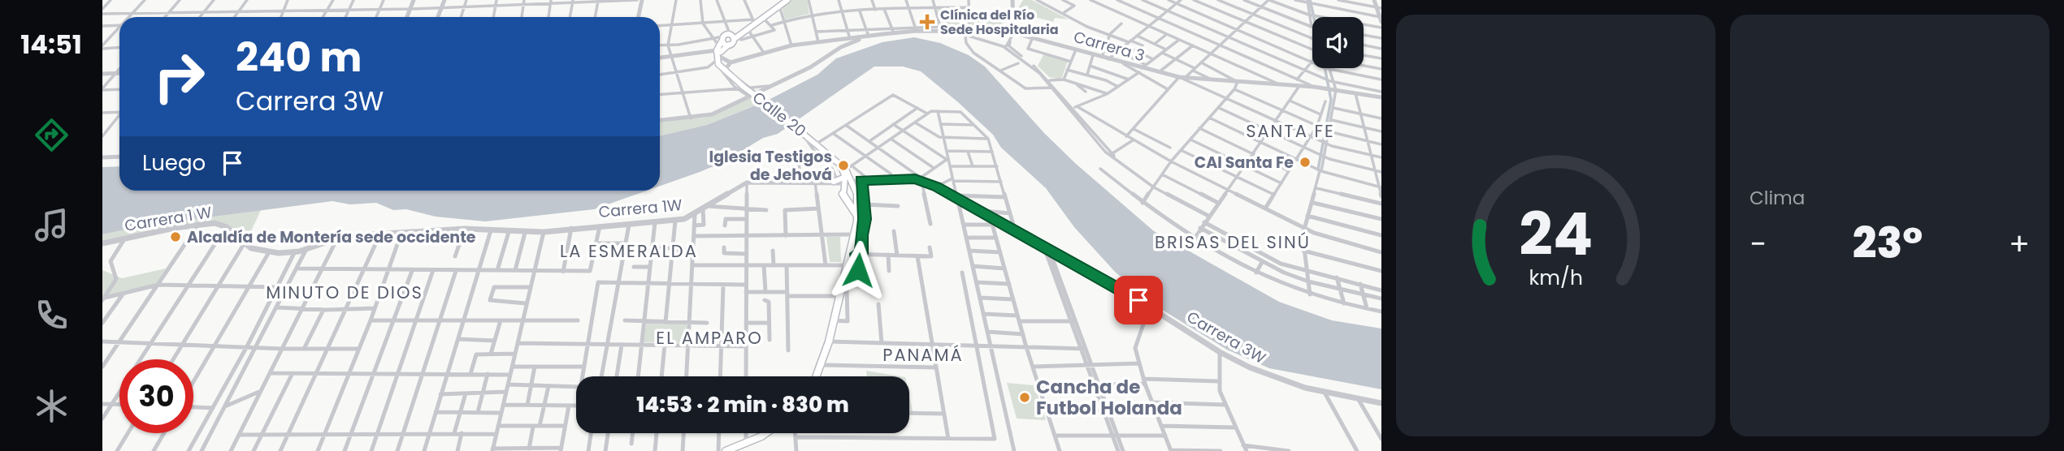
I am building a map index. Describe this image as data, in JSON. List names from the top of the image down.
{
  "streets": {
    "main road": ["Calle 20"],
    "street": [
      "Carrera 3",
      "Carrera 1W",
      "Carrera 1 W",
      "Carrera 3W"
    ]
  },
  "crossings": [
    ["Calle 20", "Carrera 3W"],
    ["Carrera 1W", "Carrera 1 W"]
  ],
  "districts": [
    "SANTA FE",
    "BRISAS DEL SINÚ",
    "LA ESMERALDA",
    "MINUTO DE DIOS",
    "EL AMPARO",
    "PANAMÁ"
  ],
  "places": {
    "health": ["Clínica del Río Sede Hospitalaria"],
    "other": [
      "CAI Santa Fe",
      "Iglesia Testigos de Jehová",
      "Alcaldía de Montería sede occidente",
      "Cancha de Futbol Holanda"
    ]
  },
  "page": {
    "tabs": "14:51",
    "tile": "Clima",
    "turn": ["240 m", "Carrera 3W"],
    "then": "Luego",
    "heat": ["−", "23°", "+"],
    "limit": "30",
    "trip": "14:53 · 2 min · 830 m",
    "gauge": ["24", "km/h"]
  }
}
